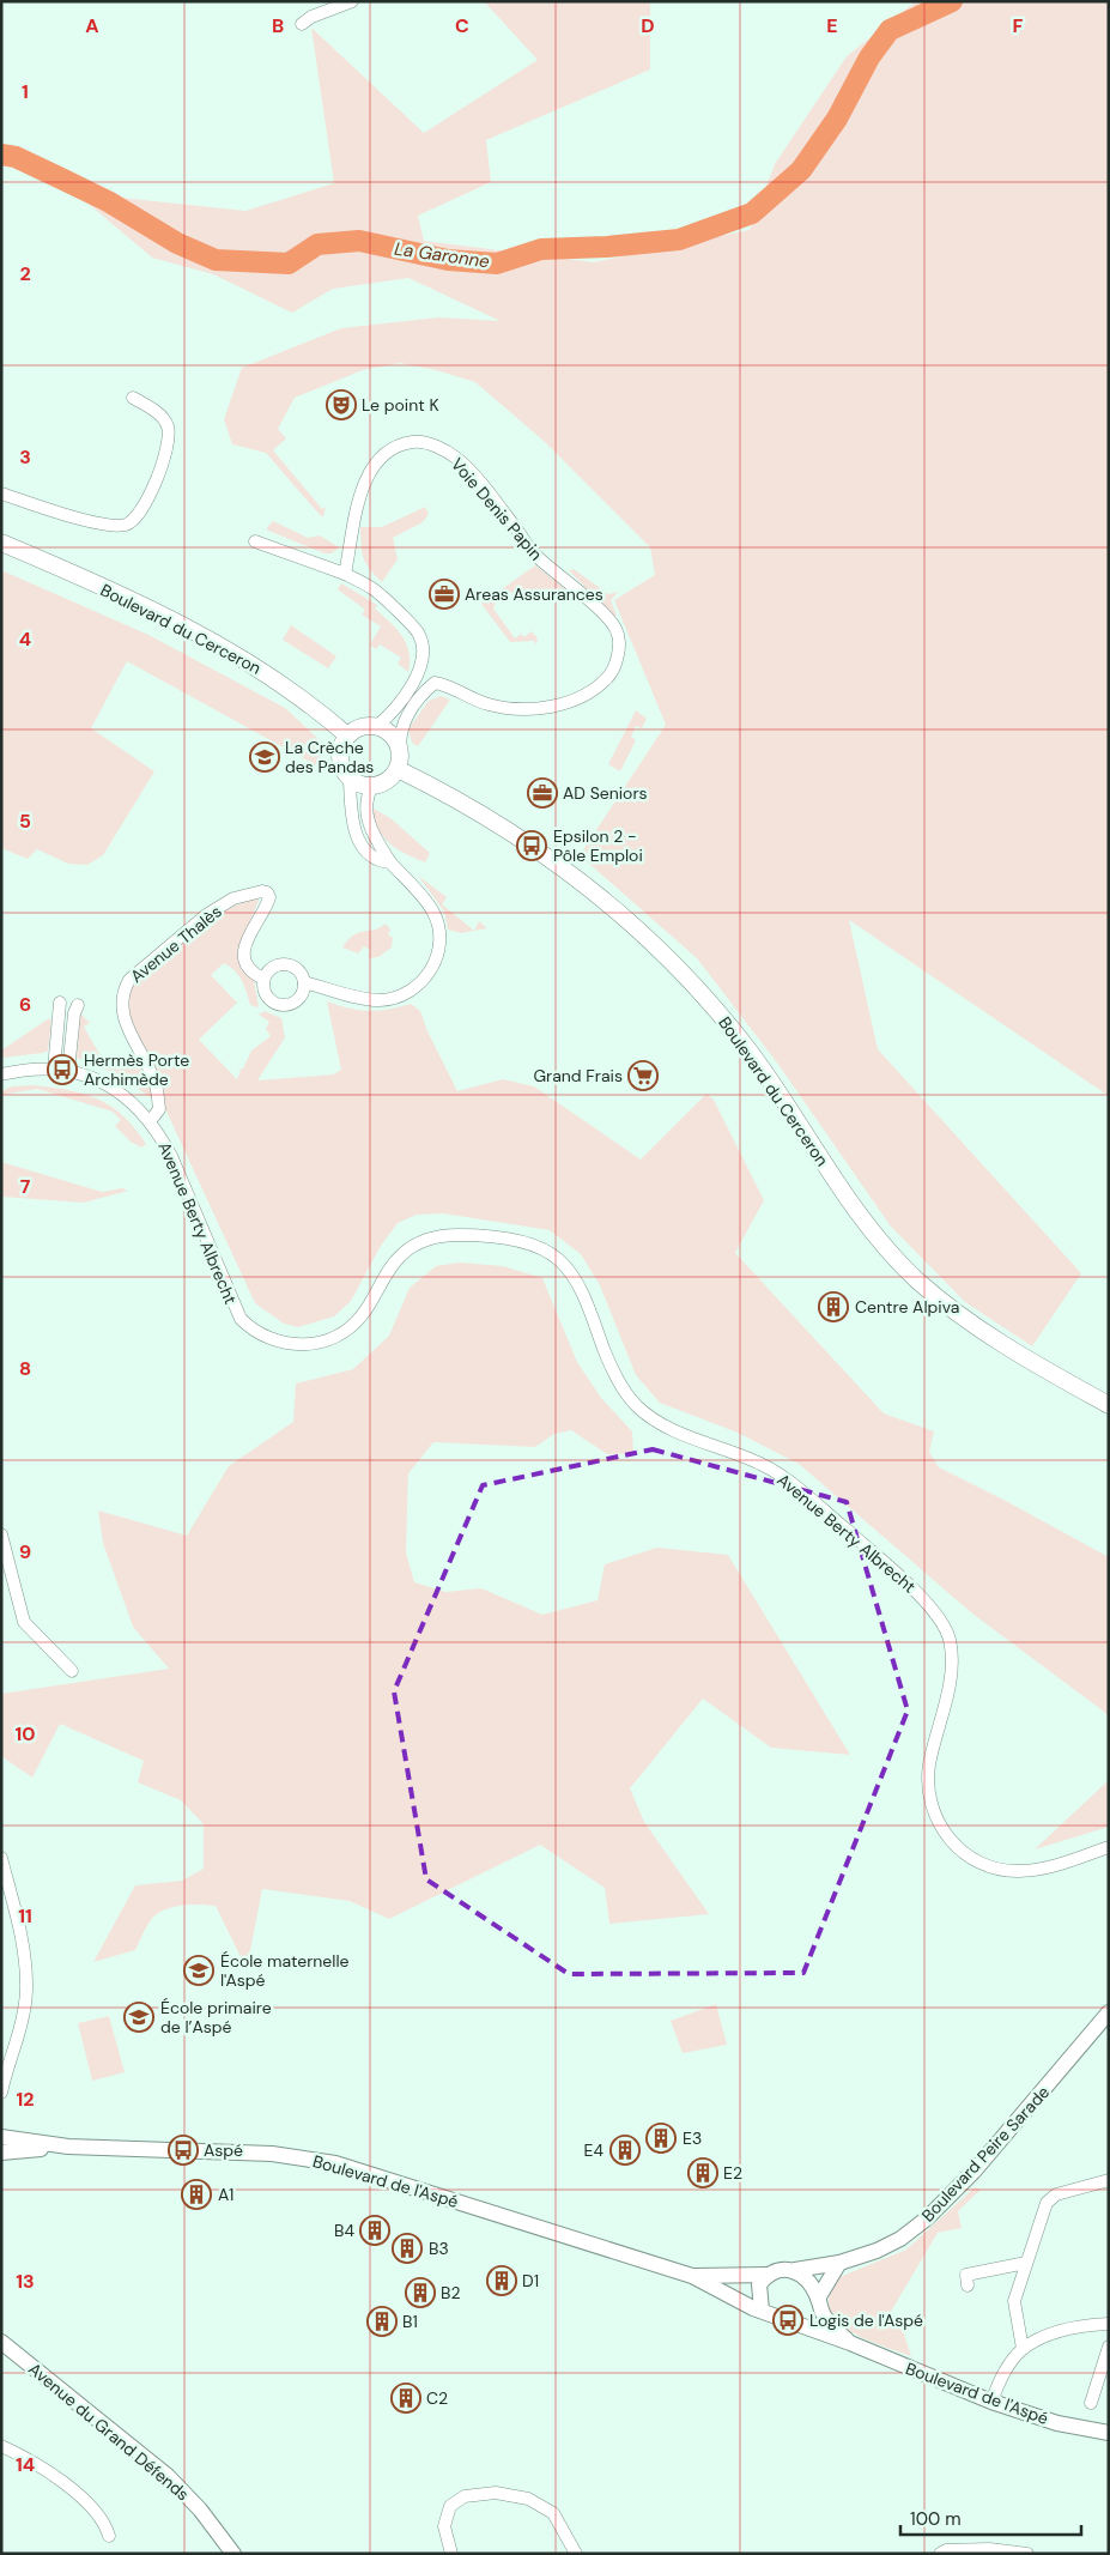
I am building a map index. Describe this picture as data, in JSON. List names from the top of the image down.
{
  "streets": {
    "main road": ["Boulevard du Cerceron"],
    "street": [
      "Voie Denis Papin",
      "Avenue Thalès",
      "Avenue Berty Albrecht",
      "Boulevard Peire Sarade",
      "Boulevard de l'Aspé",
      "Avenue du Grand Défends"
    ]
  },
  "crossings": [
    ["Voie Denis Papin", "Boulevard du Cerceron"],
    ["Avenue Thalès", "Avenue Berty Albrecht"],
    ["Boulevard Peire Sarade", "Boulevard de l'Aspé"]
  ],
  "water": ["La Garonne"],
  "places": {
    "theatre": ["Le point K"],
    "office": ["Areas Assurances", "AD Seniors"],
    "school or university": ["La Crèche des Pandas", "École maternelle l'Aspé", "École primaire de l’Aspé"],
    "bus stop": [
      "Epsilon 2 - Pôle Emploi",
      "Hermès Porte Archimède",
      "Aspé",
      "Logis de l'Aspé"
    ],
    "supermarket": ["Grand Frais"],
    "building": [
      "Centre Alpiva",
      "E3",
      "E4",
      "E2",
      "A1",
      "B4",
      "B3",
      "D1",
      "B2",
      "B1",
      "C2"
    ]
  },
  "scale_bar": "100 m",
  "grid": {
    "columns": [
      "A",
      "B",
      "C",
      "D",
      "E",
      "F"
    ],
    "rows": [
      "1",
      "2",
      "3",
      "4",
      "5",
      "6",
      "7",
      "8",
      "9",
      "10",
      "11",
      "12",
      "13",
      "14"
    ]
  }
}
